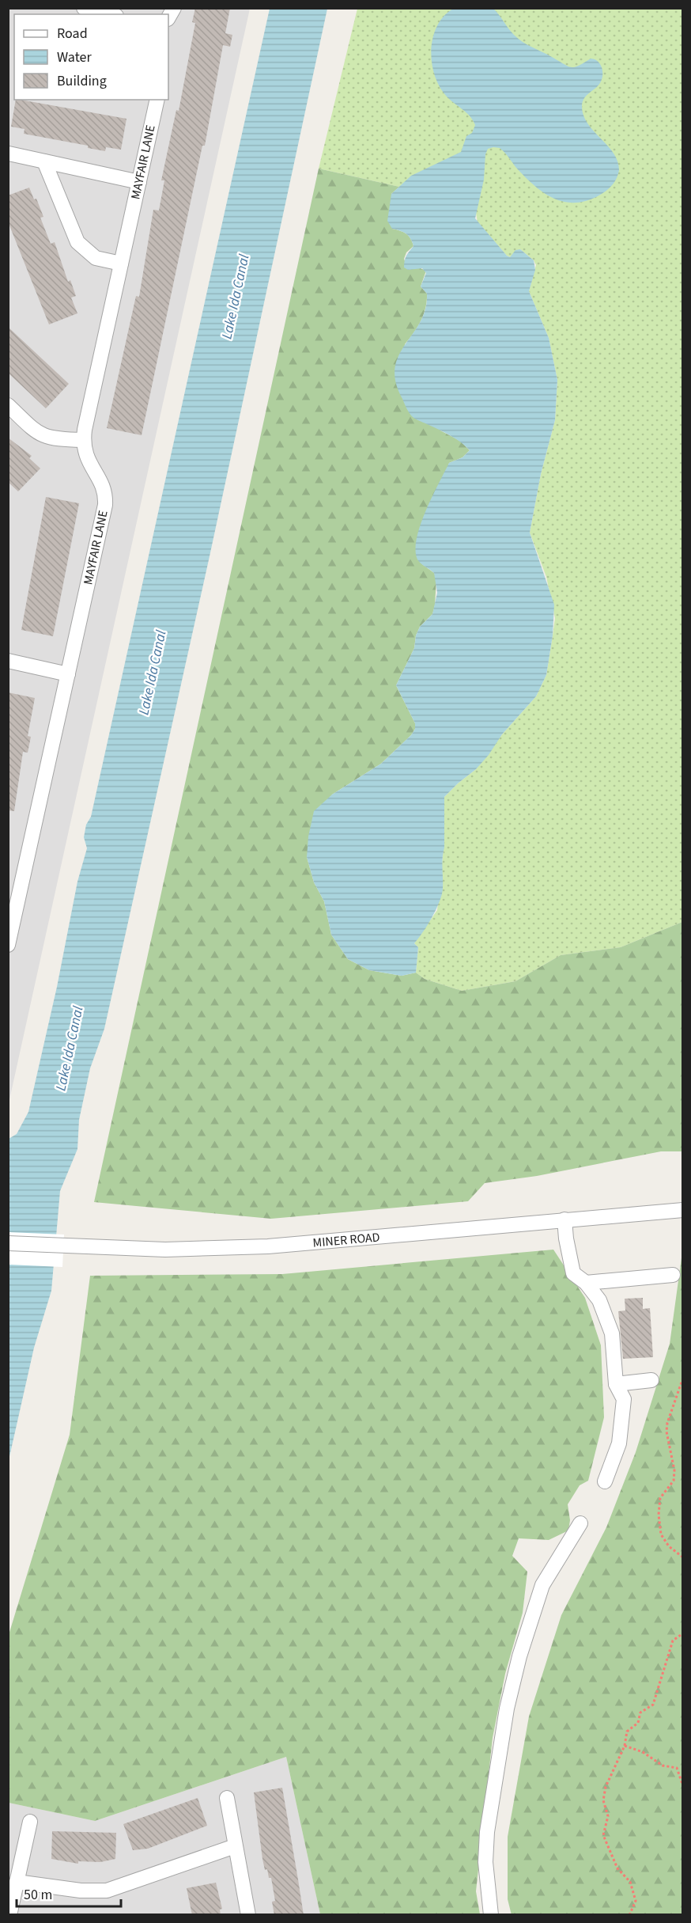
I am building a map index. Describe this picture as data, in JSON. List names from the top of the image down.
{
  "streets": {
    "street": ["MAYFAIR LANE", "MINER ROAD"]
  },
  "water": ["Lake Ida Canal"],
  "legend": ["Road", "Water", "Building"],
  "scale_bar": "50 m"
}
